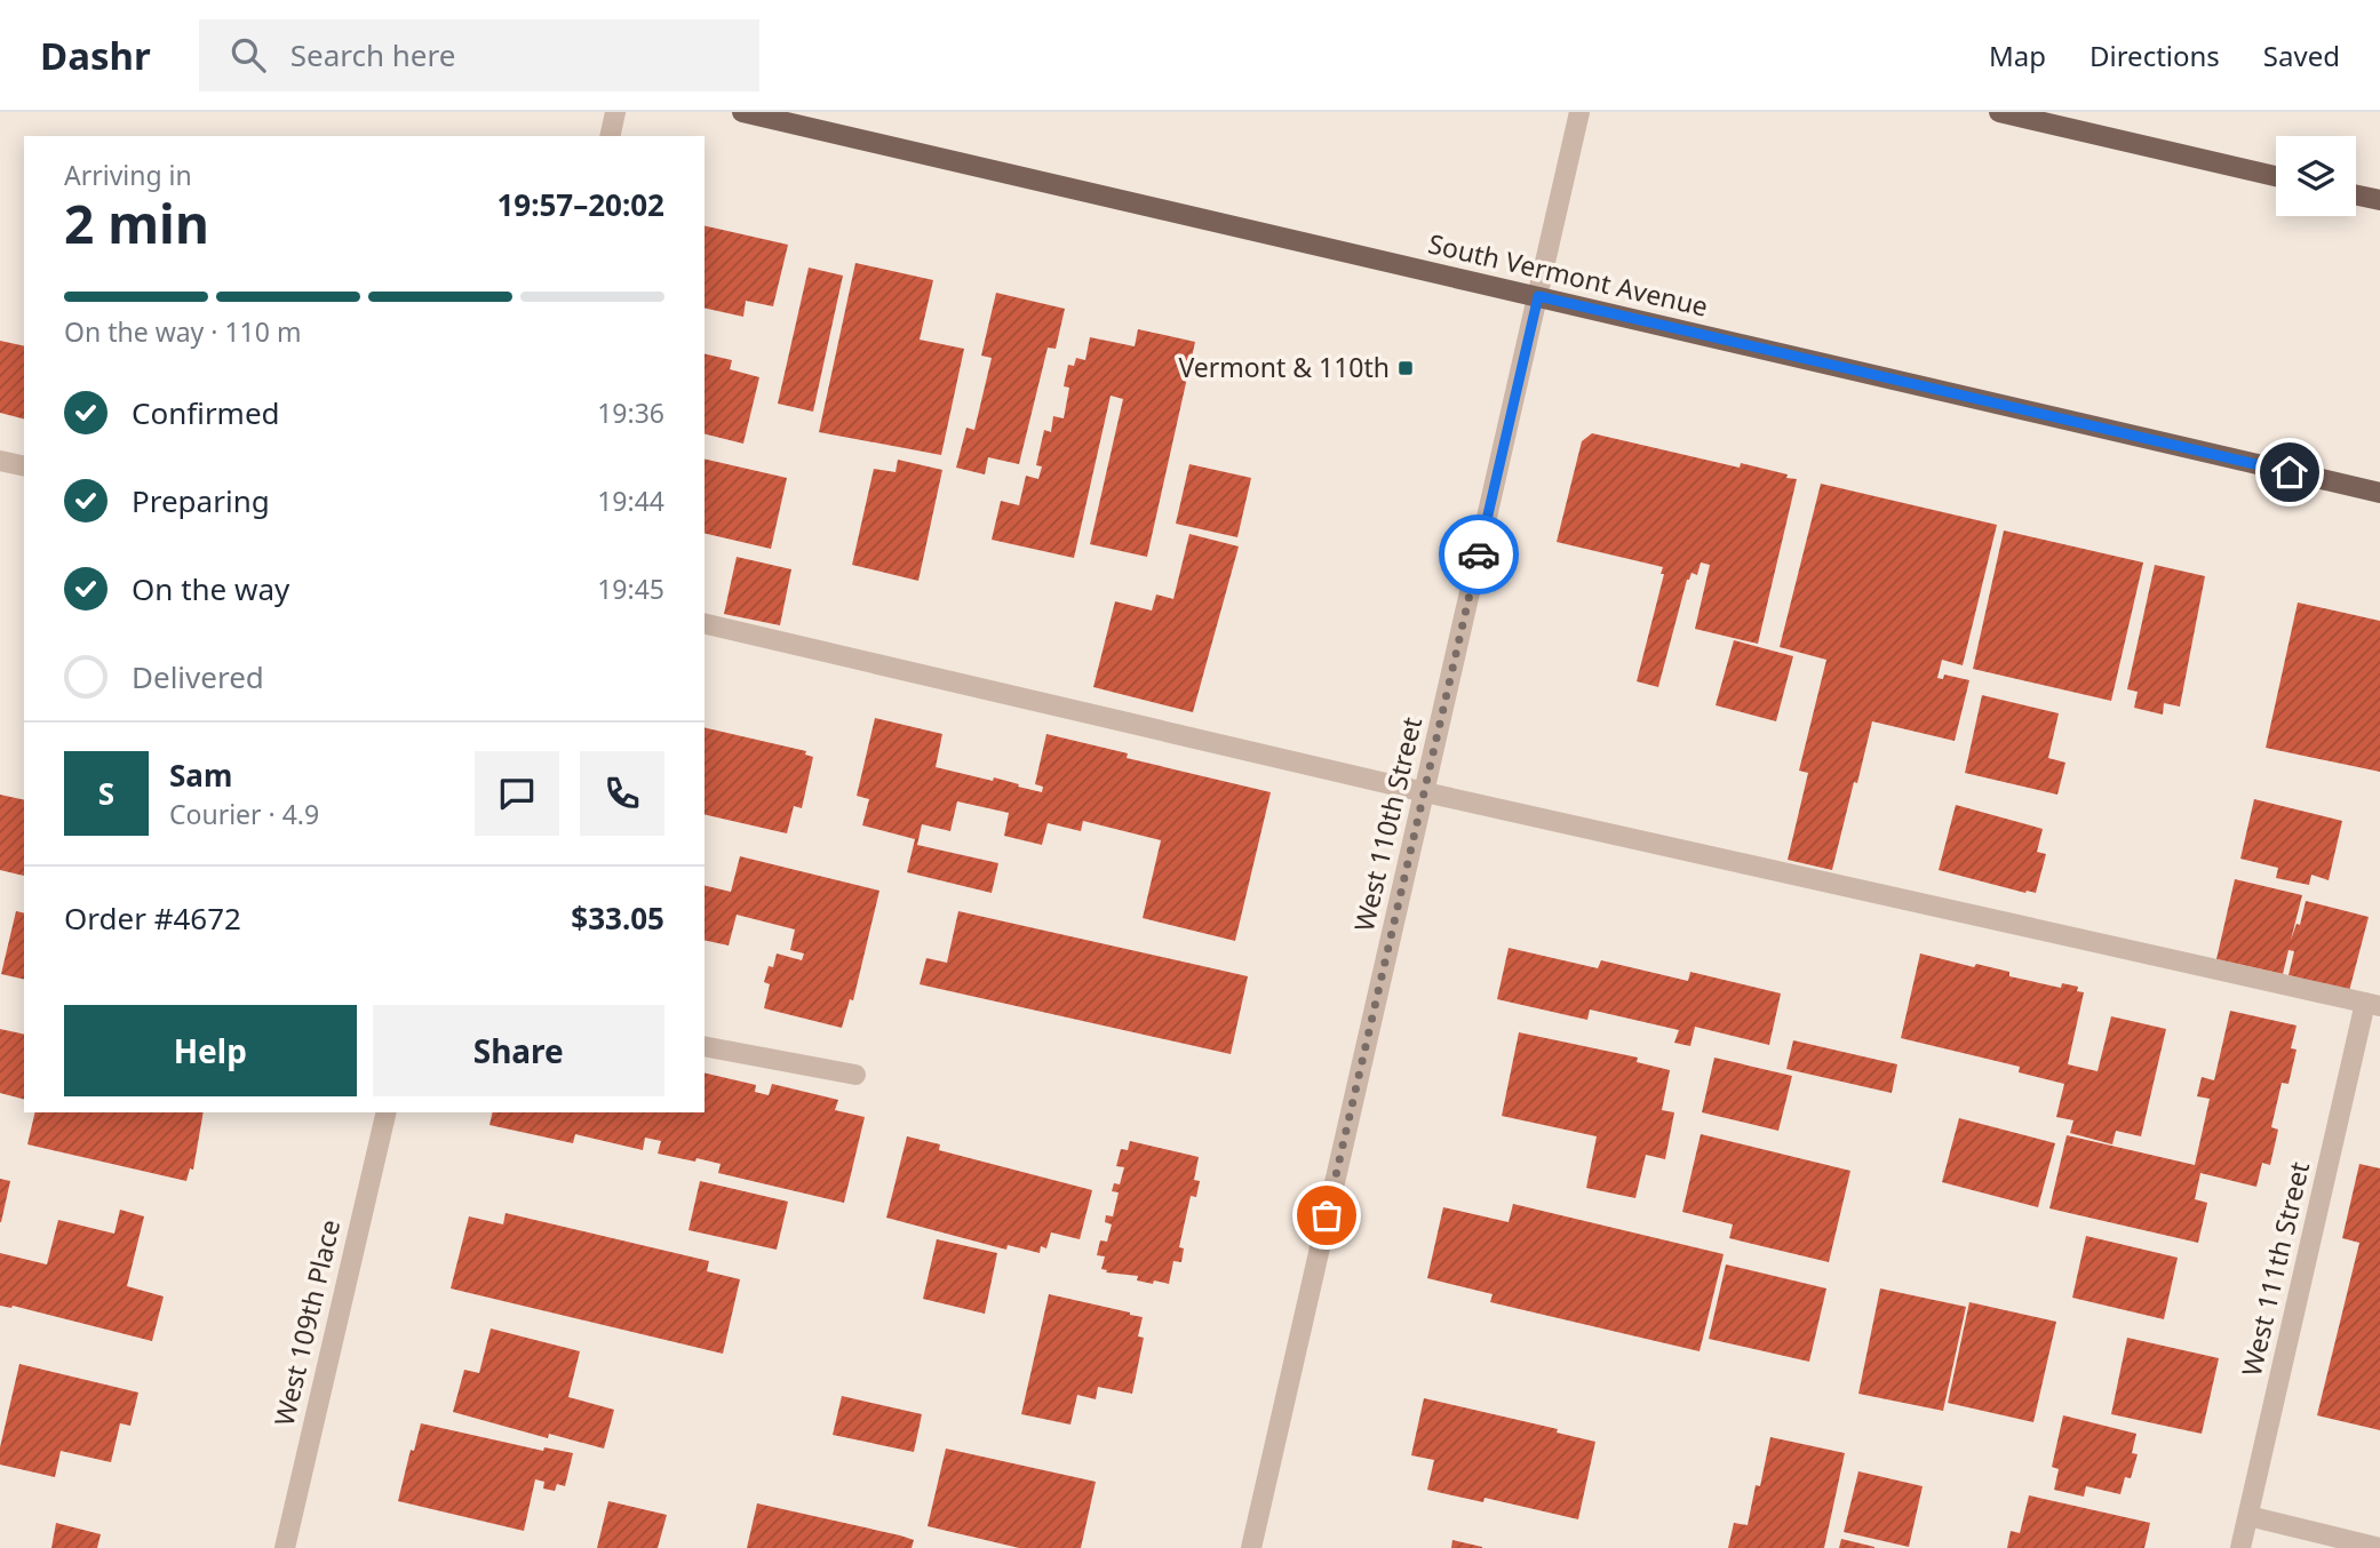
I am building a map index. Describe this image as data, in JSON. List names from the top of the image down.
{
  "streets": {
    "main road": ["South Vermont Avenue"],
    "street": ["West 110th Street", "West 111th Street", "West 109th Place"]
  },
  "crossings": [
    ["South Vermont Avenue", "West 110th Street"]
  ],
  "places": {
    "transit": ["Vermont & 110th"]
  },
  "page": {
    "header": "Dashr",
    "search": "Search here",
    "nav": ["Map", "Directions", "Saved"],
    "heading": ["2 min", "Arriving in", "19:57–20:02"],
    "panel": [
      "Sam",
      "Courier · 4.9",
      "Order #4672",
      "$33.05"
    ],
    "bar": "On the way · 110 m",
    "list": [
      ["Confirmed", "19:36"],
      ["Preparing", "19:44"],
      ["On the way", "19:45"],
      "Delivered"
    ],
    "round": "S",
    "buttons": ["Help", "Share"]
  }
}
